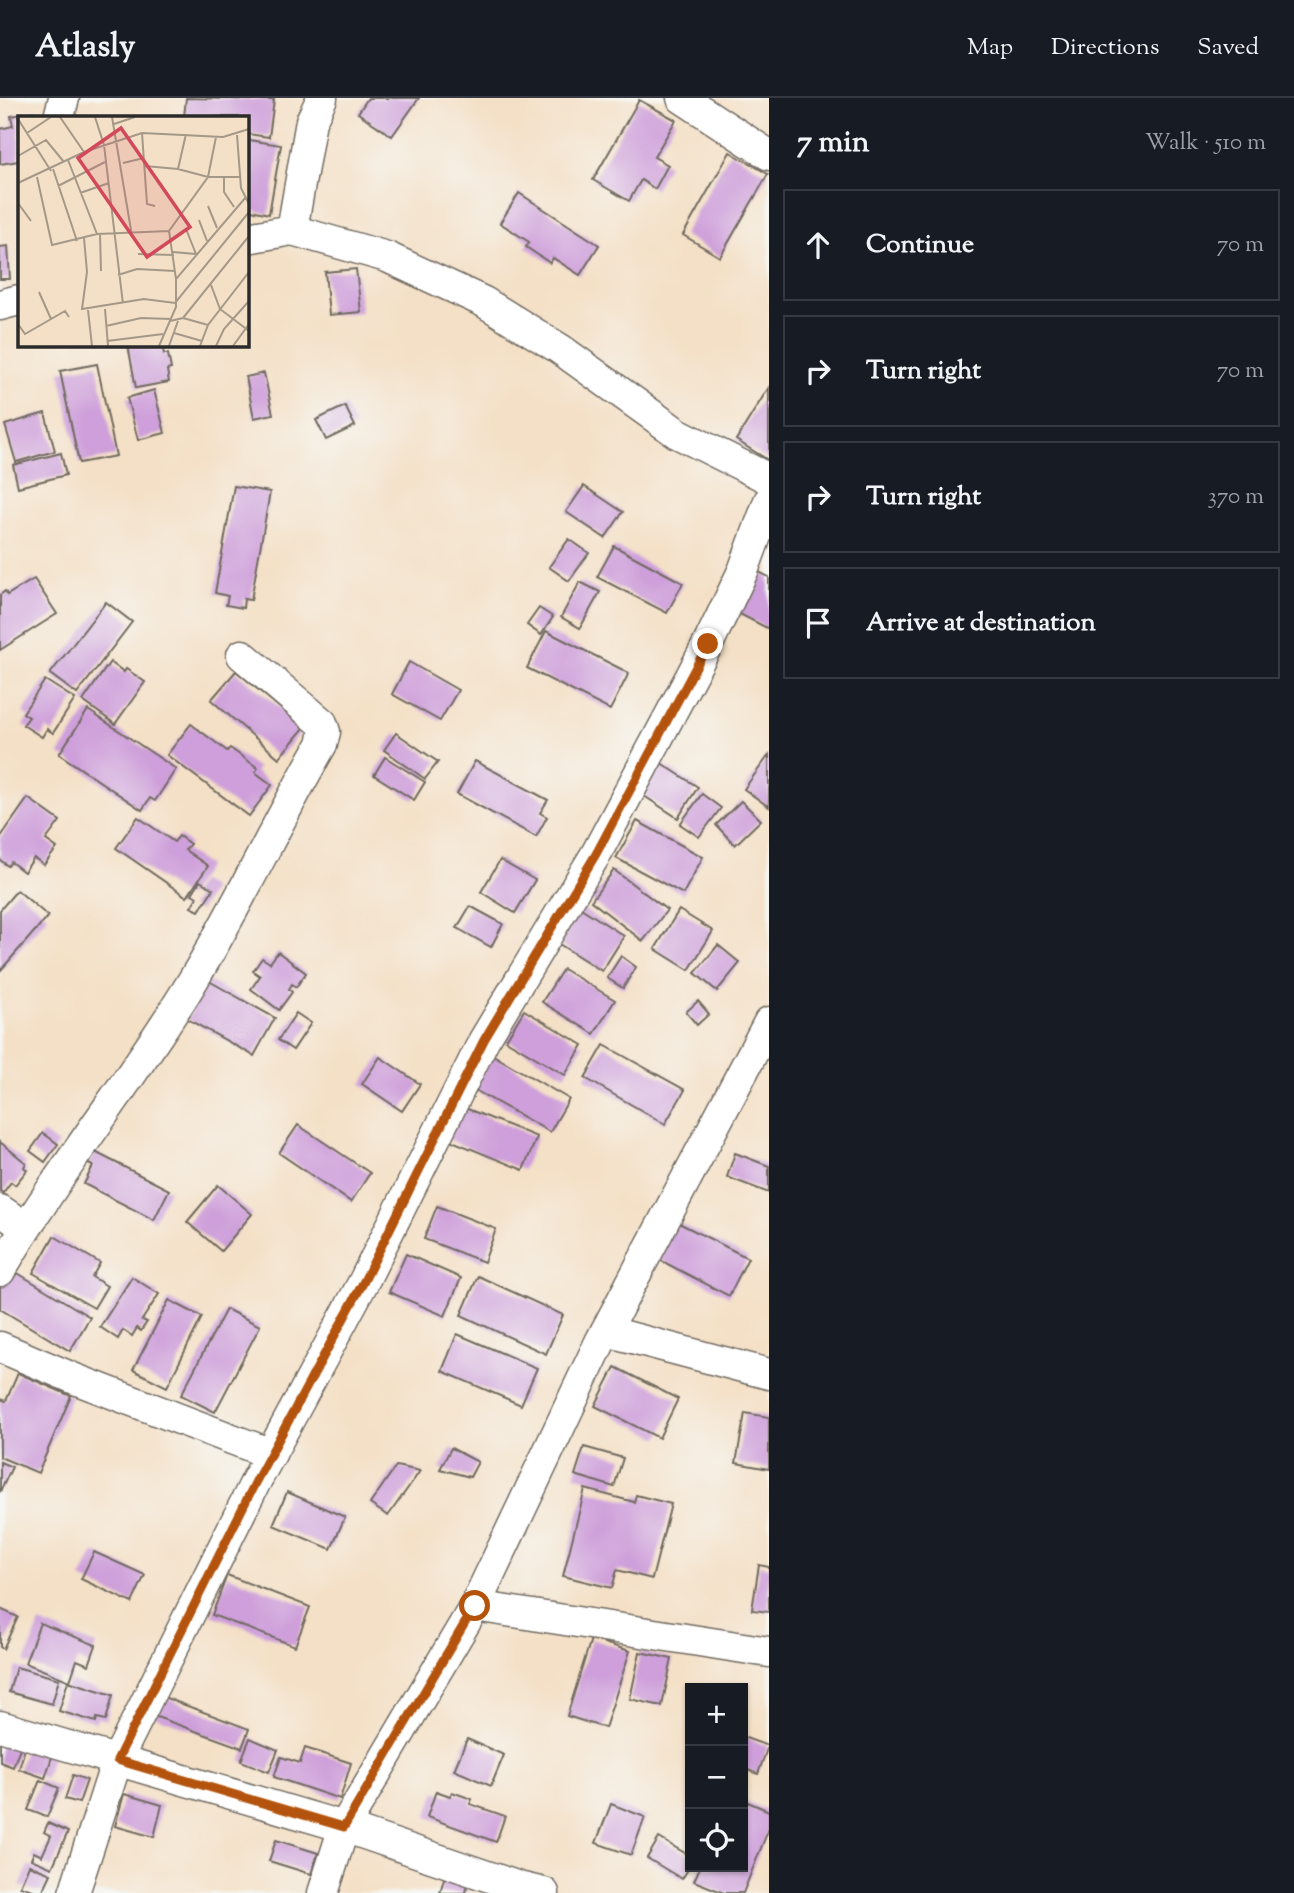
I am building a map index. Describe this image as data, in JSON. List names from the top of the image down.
{
  "page": {
    "header": "Atlasly",
    "nav": ["Map", "Directions", "Saved"],
    "heading": ["7 min", "Walk · 510 m"],
    "list": [
      ["Continue", "70 m"],
      ["Turn right", "70 m"],
      ["Turn right", "370 m"],
      "Arrive at destination"
    ],
    "map_buttons": ["+", "−"]
  }
}
